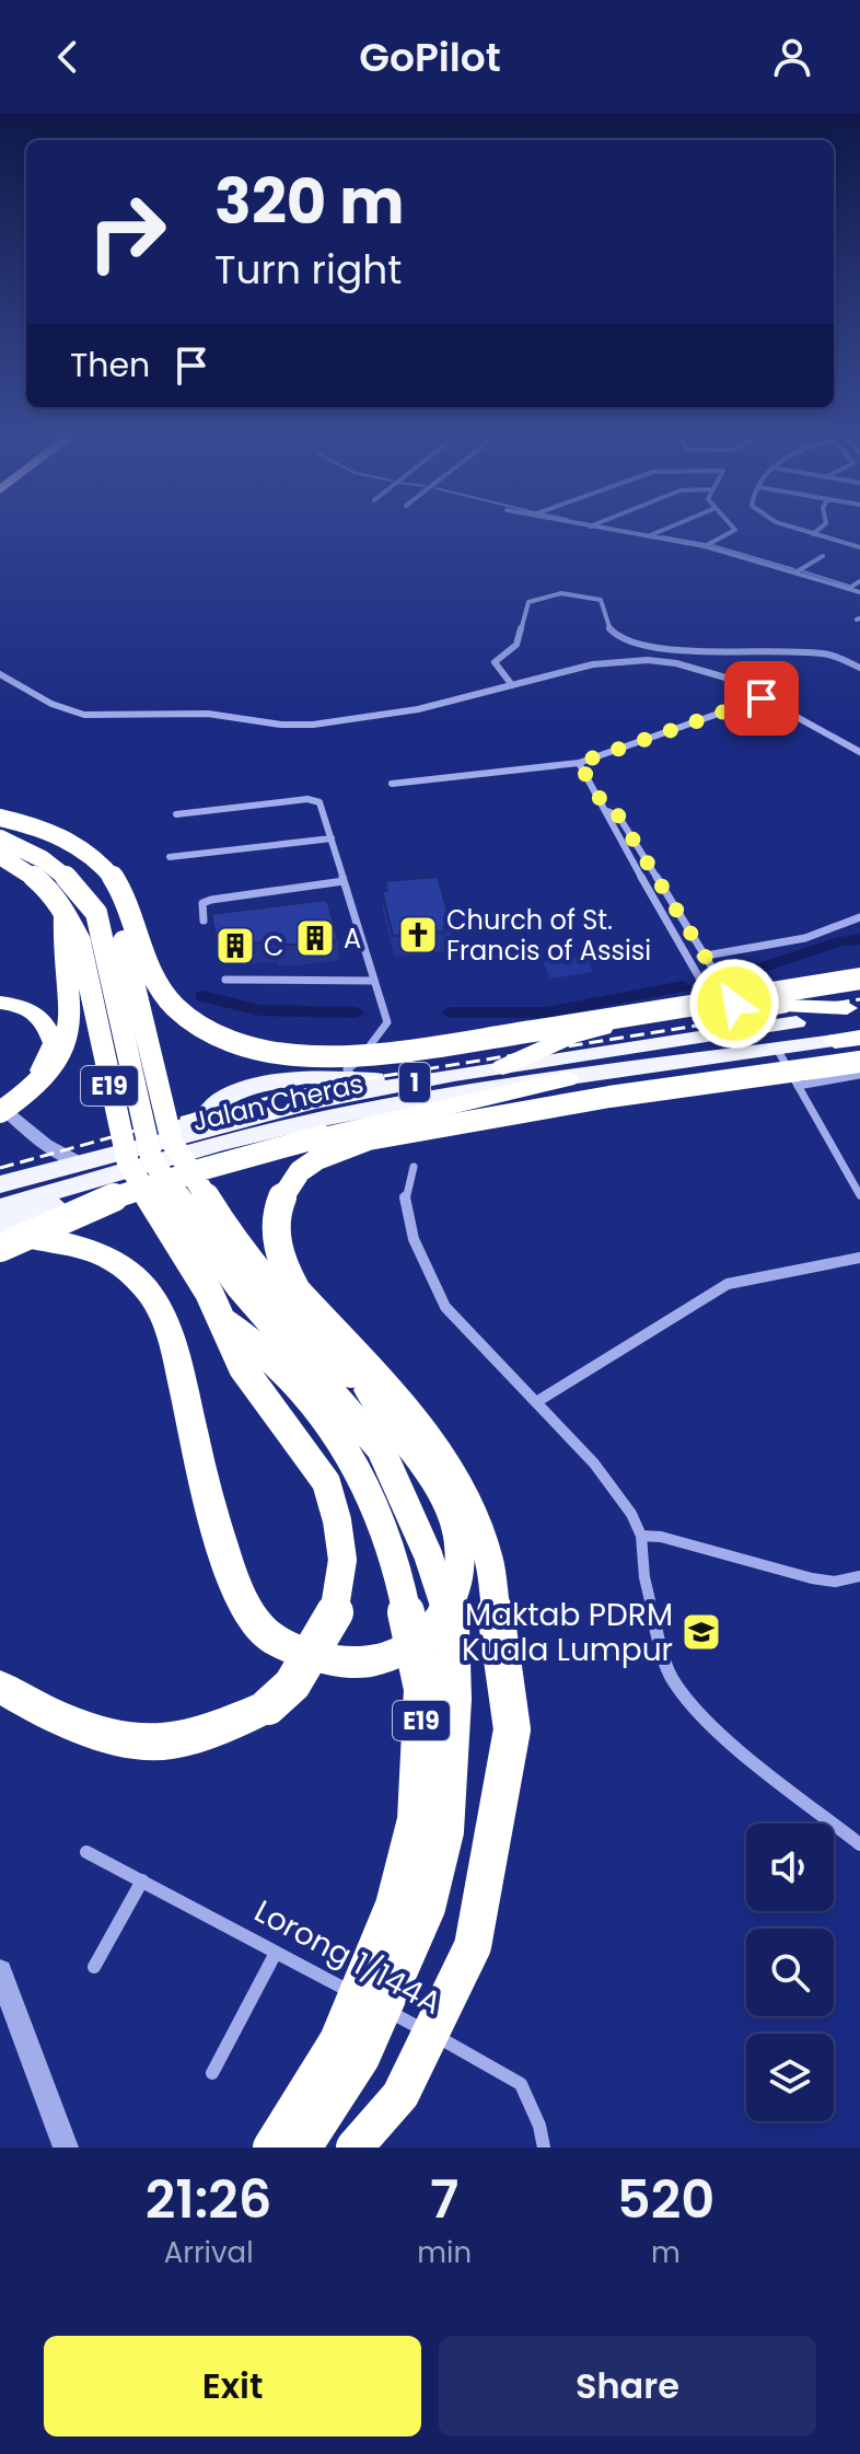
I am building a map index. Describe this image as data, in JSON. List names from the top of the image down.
{
  "streets": {
    "highway": ["1", "E19", "Jalan Cheras"],
    "street": ["Lorong 1/144A"]
  },
  "places": {
    "church": ["Church of St. Francis of Assisi"],
    "building": ["A", "C"],
    "school or university": ["Maktab PDRM Kuala Lumpur"]
  },
  "page": {
    "header": "GoPilot",
    "turn": ["320 m", "Turn right"],
    "then": "Then",
    "eta": [
      "21:26",
      "Arrival",
      "7",
      "min",
      "520",
      "m"
    ],
    "buttons": ["Exit", "Share"]
  }
}
